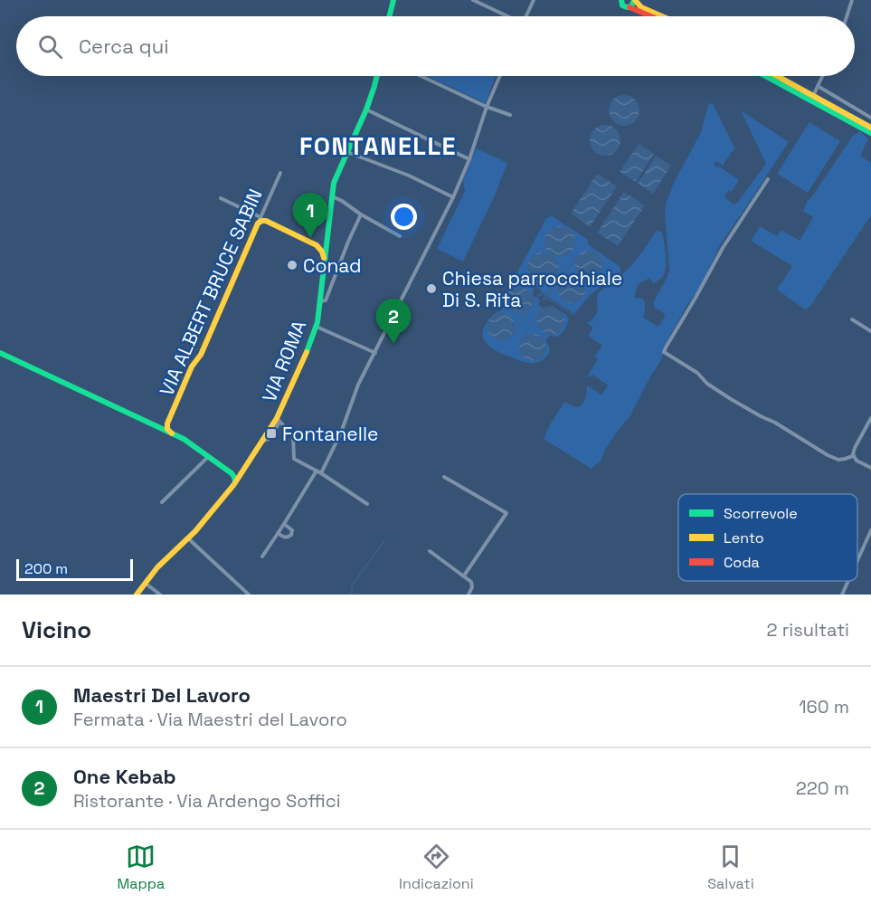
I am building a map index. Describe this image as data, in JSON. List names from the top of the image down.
{
  "streets": {
    "main road": ["VIA ALBERT BRUCE SABIN", "VIA ROMA"]
  },
  "districts": ["FONTANELLE"],
  "places": {
    "other": ["Conad", "Chiesa parrocchiale Di S. Rita"],
    "transit": ["Fontanelle"]
  },
  "legend": ["Scorrevole", "Lento", "Coda"],
  "scale_bar": "200 m",
  "page": {
    "search": "Cerca qui",
    "pins": ["1", "2"],
    "scale": "200 m",
    "heading": ["Vicino", "2 risultati"],
    "list": [
      {
        "mark": "1",
        "name": "Maestri Del Lavoro",
        "note": "Fermata · Via Maestri del Lavoro",
        "value": "160 m"
      },
      {
        "mark": "2",
        "name": "One Kebab",
        "note": "Ristorante · Via Ardengo Soffici",
        "value": "220 m"
      }
    ],
    "nav": ["Mappa", "Indicazioni", "Salvati"]
  }
}
